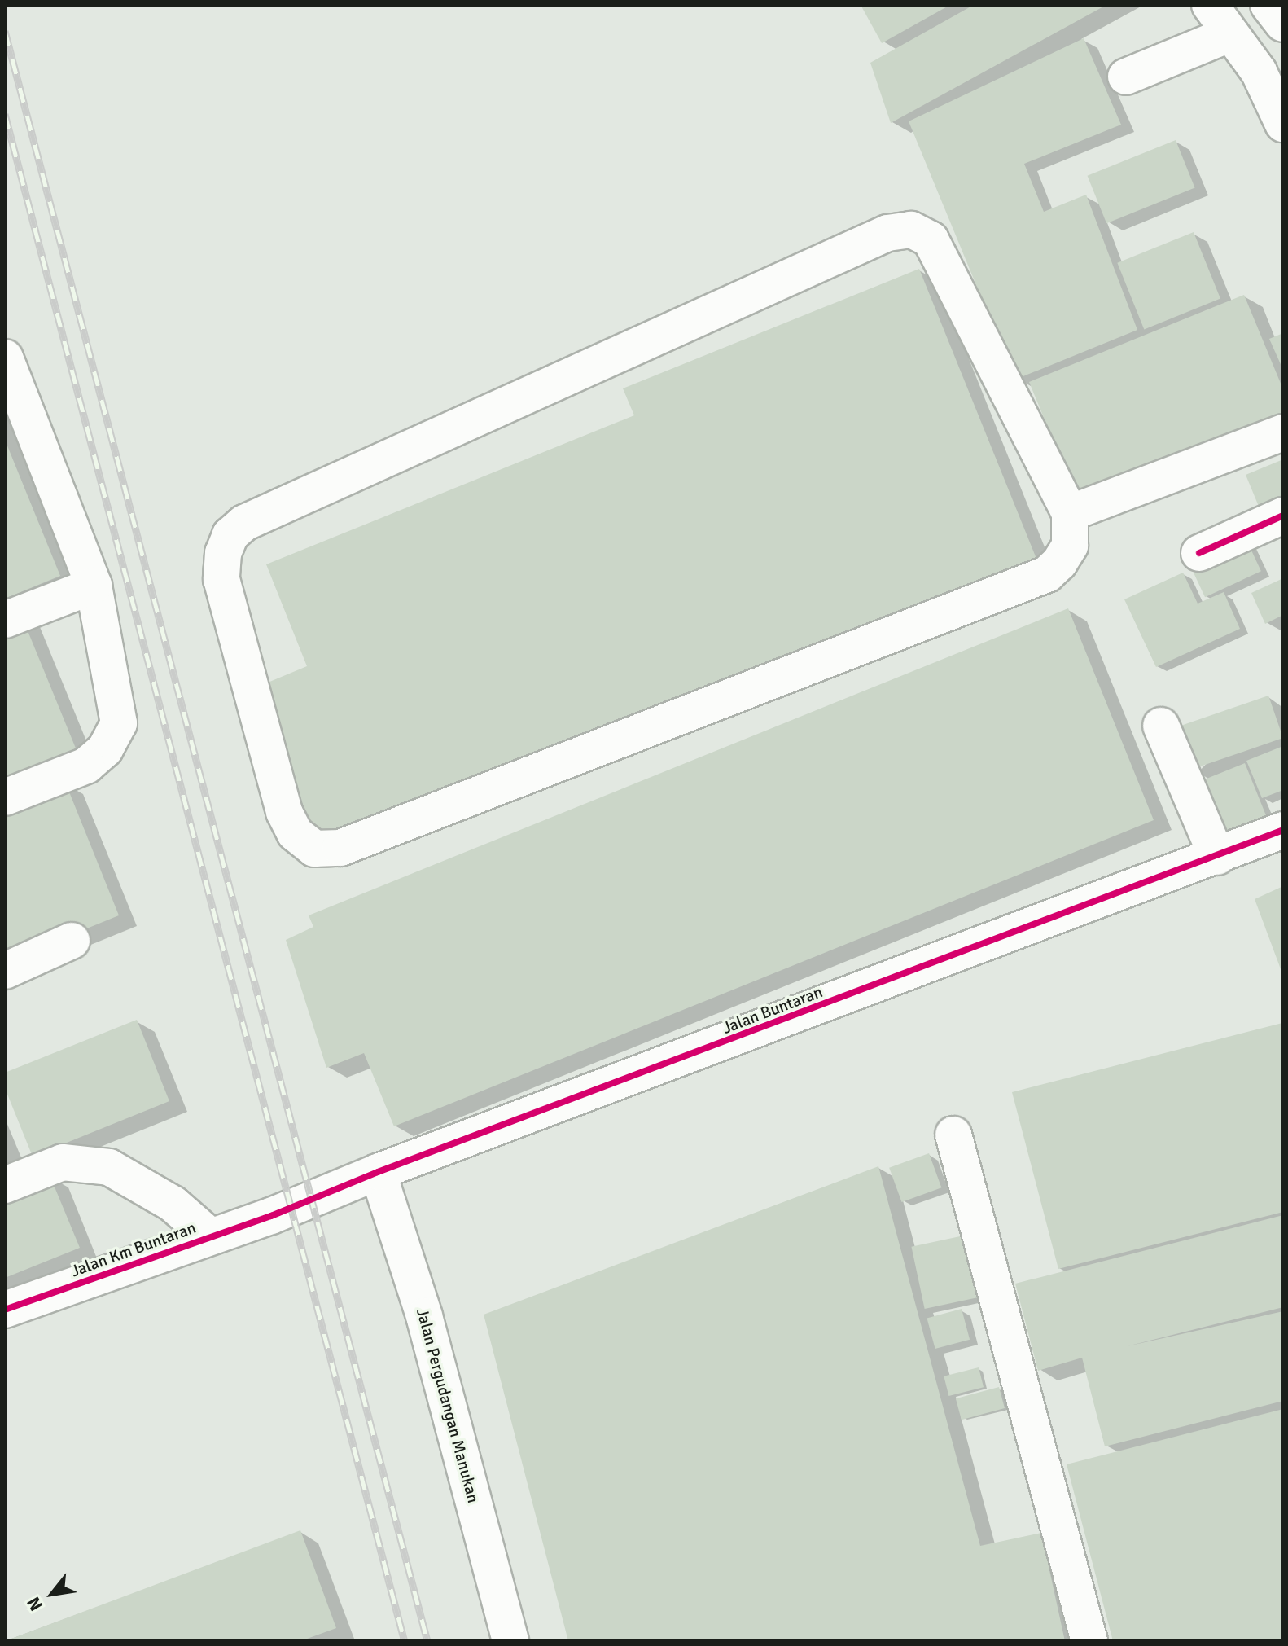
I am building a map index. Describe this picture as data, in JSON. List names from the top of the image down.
{
  "streets": {
    "street": ["Jalan Buntaran", "Jalan Km Buntaran", "Jalan Pergudangan Manukan"]
  },
  "crossings": [
    ["Jalan Buntaran", "Jalan Km Buntaran"],
    ["Jalan Buntaran", "Jalan Pergudangan Manukan"]
  ],
  "north": "bottom left"
}
